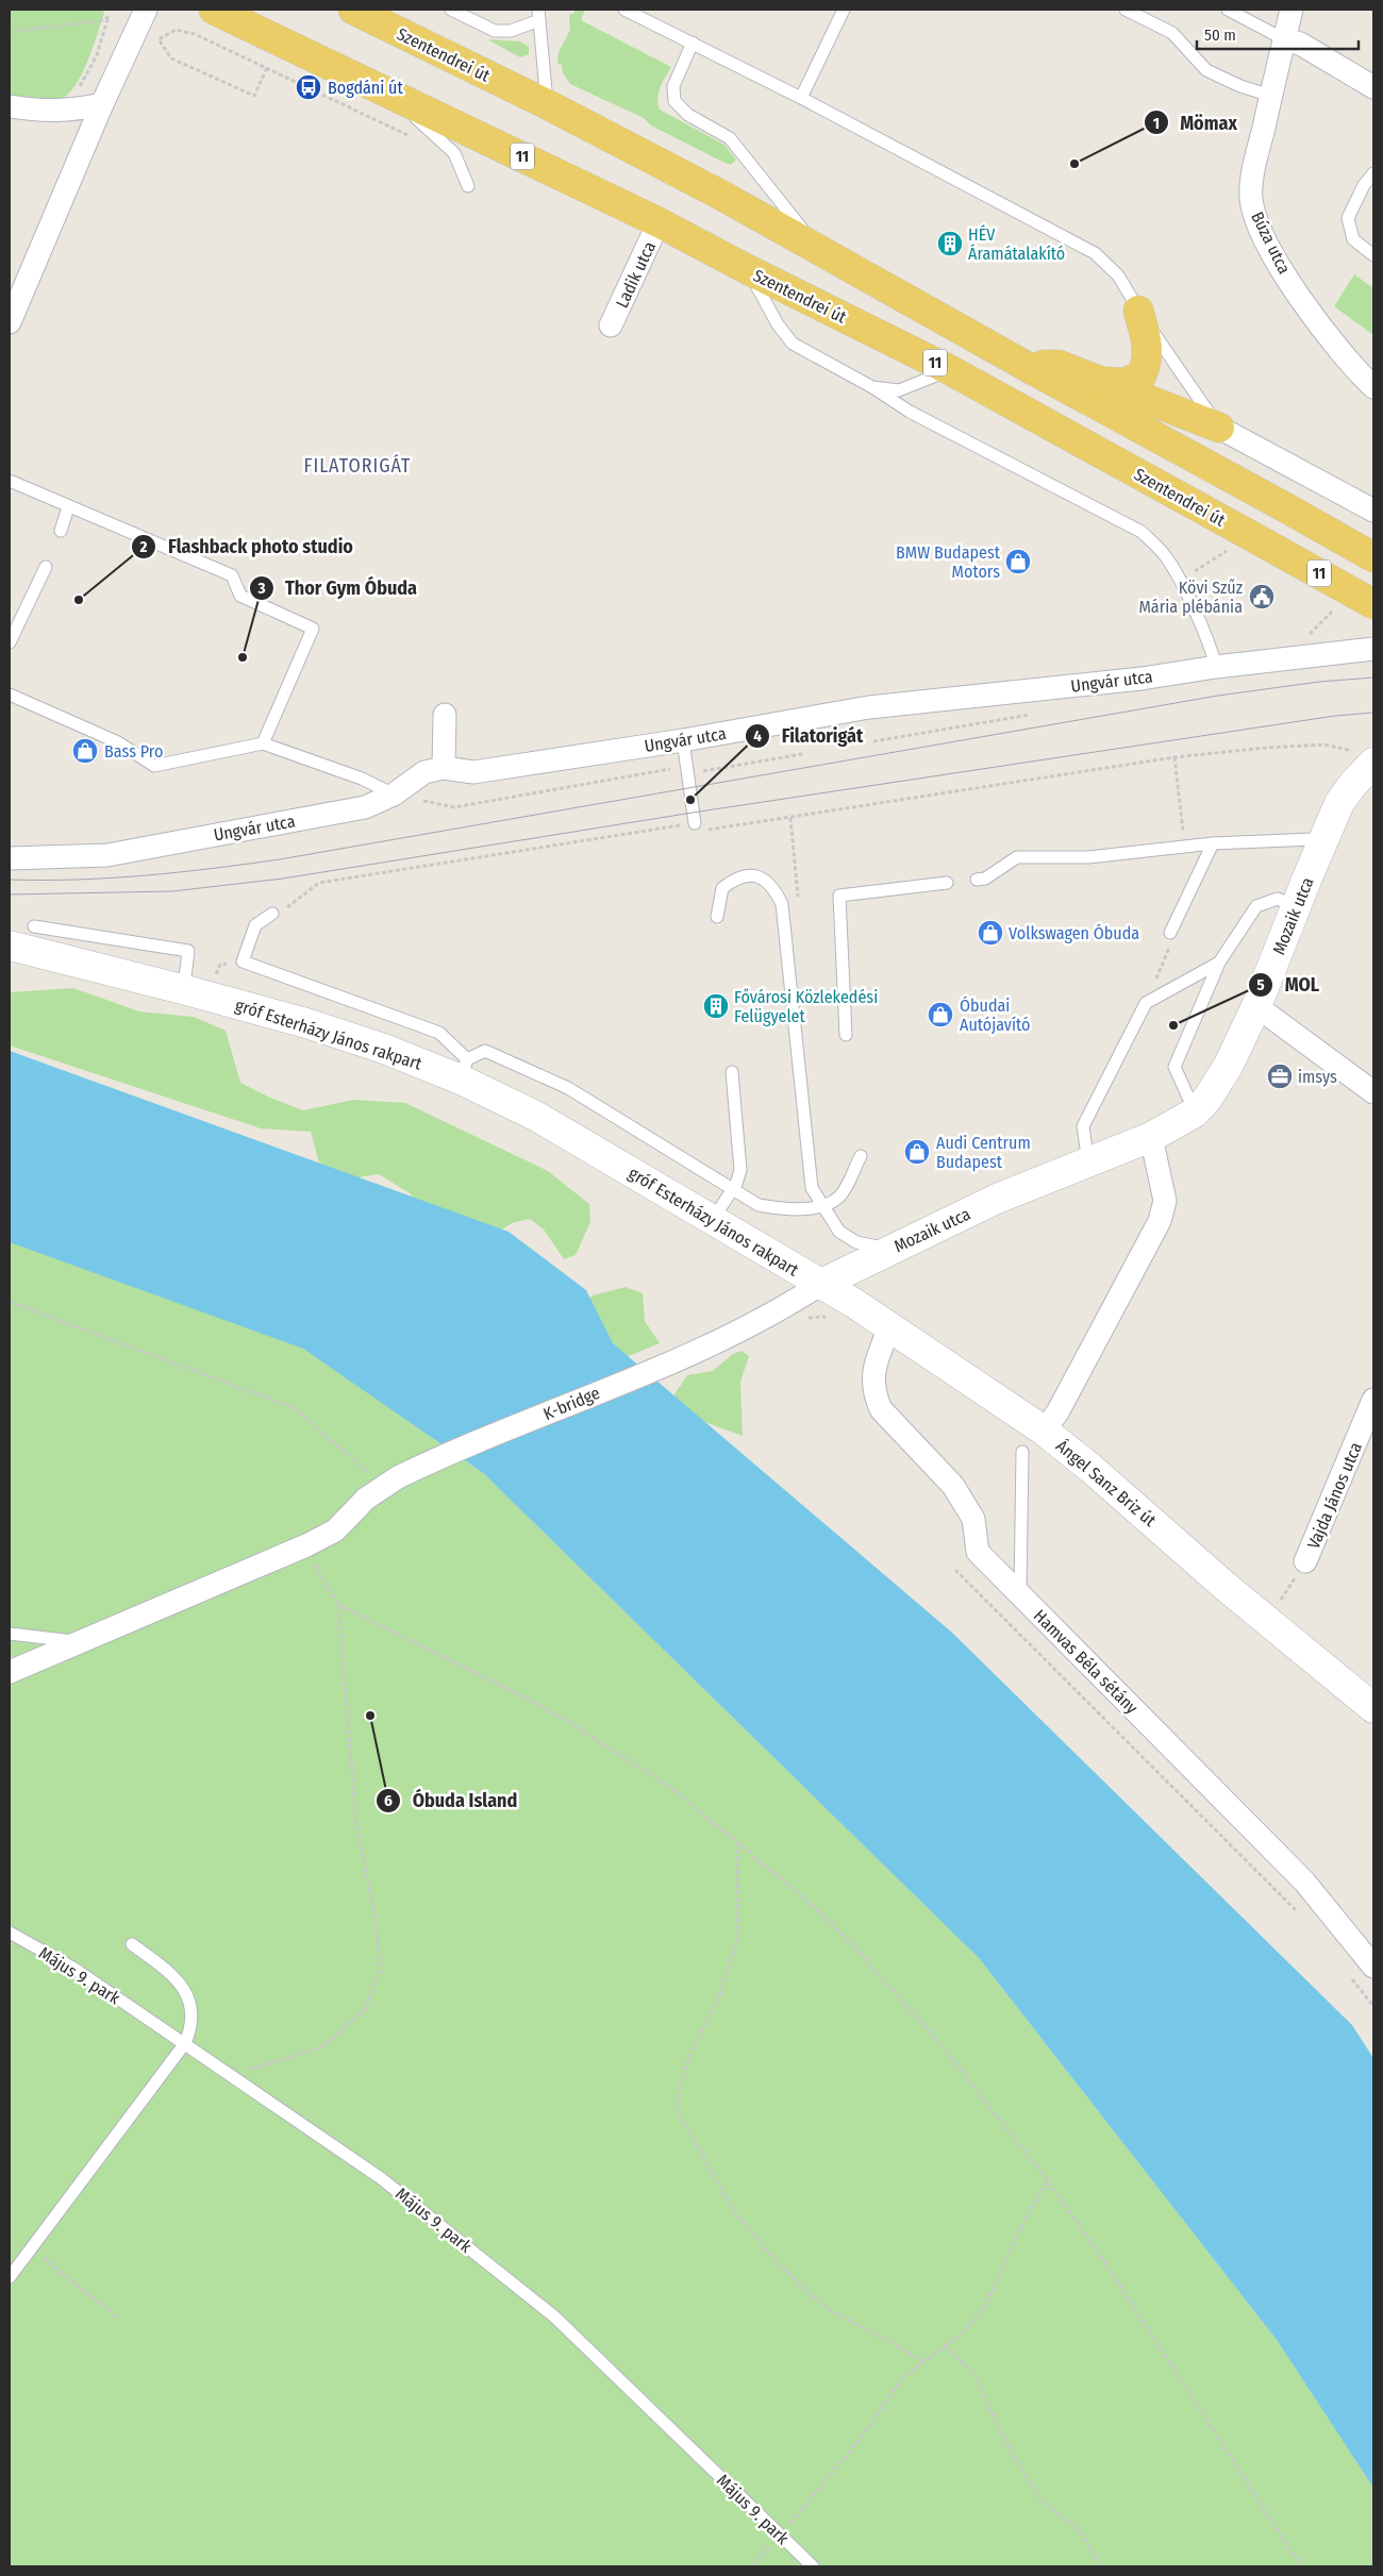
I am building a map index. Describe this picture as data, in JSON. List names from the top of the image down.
{
  "streets": {
    "main road": [
      "Szentendrei út",
      "11",
      "Mozaik utca",
      "gróf Esterházy János rakpart",
      "Ángel Sanz Briz út"
    ],
    "street": [
      "Búza utca",
      "Ladik utca",
      "Ungvár utca",
      "K-bridge",
      "Vajda János utca",
      "Hamvas Béla sétány"
    ],
    "lane": ["Május 9. park"]
  },
  "crossings": [
    ["Szentendrei út", "Ladik utca"],
    ["Mozaik utca", "gróf Esterházy János rakpart"],
    ["Mozaik utca", "K-bridge"],
    ["Mozaik utca", "Ángel Sanz Briz út"],
    ["gróf Esterházy János rakpart", "Ángel Sanz Briz út"],
    ["Ángel Sanz Briz út", "Hamvas Béla sétány"]
  ],
  "districts": ["FILATORIGÁT"],
  "places": {
    "bus stop": ["Bogdáni út"],
    "other": [
      "Mömax",
      "Flashback photo studio",
      "Thor Gym Óbuda",
      "Filatorigát",
      "MOL",
      "Óbuda Island"
    ],
    "building": ["HÉV Áramátalakító", "Fővárosi Közlekedési Felügyelet"],
    "shop": [
      "BMW Budapest Motors",
      "Bass Pro",
      "Volkswagen Óbuda",
      "Óbudai Autójavító",
      "Audi Centrum Budapest"
    ],
    "public building": ["Kövi Szűz Mária plébánia"],
    "office": ["imsys"]
  },
  "scale_bar": "50 m"
}
